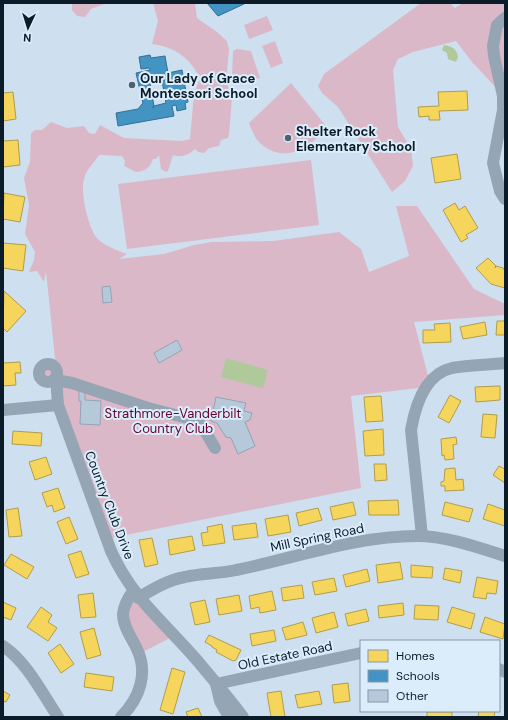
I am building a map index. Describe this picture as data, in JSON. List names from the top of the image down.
{
  "streets": {
    "street": ["Country Club Drive", "Mill Spring Road", "Old Estate Road"]
  },
  "crossings": [
    ["Country Club Drive", "Mill Spring Road"],
    ["Country Club Drive", "Old Estate Road"]
  ],
  "parks": ["Strathmore-Vanderbilt Country Club"],
  "places": ["Our Lady of Grace Montessori School", "Shelter Rock Elementary School"],
  "legend": ["Homes", "Schools", "Other"],
  "north": "bottom"
}
